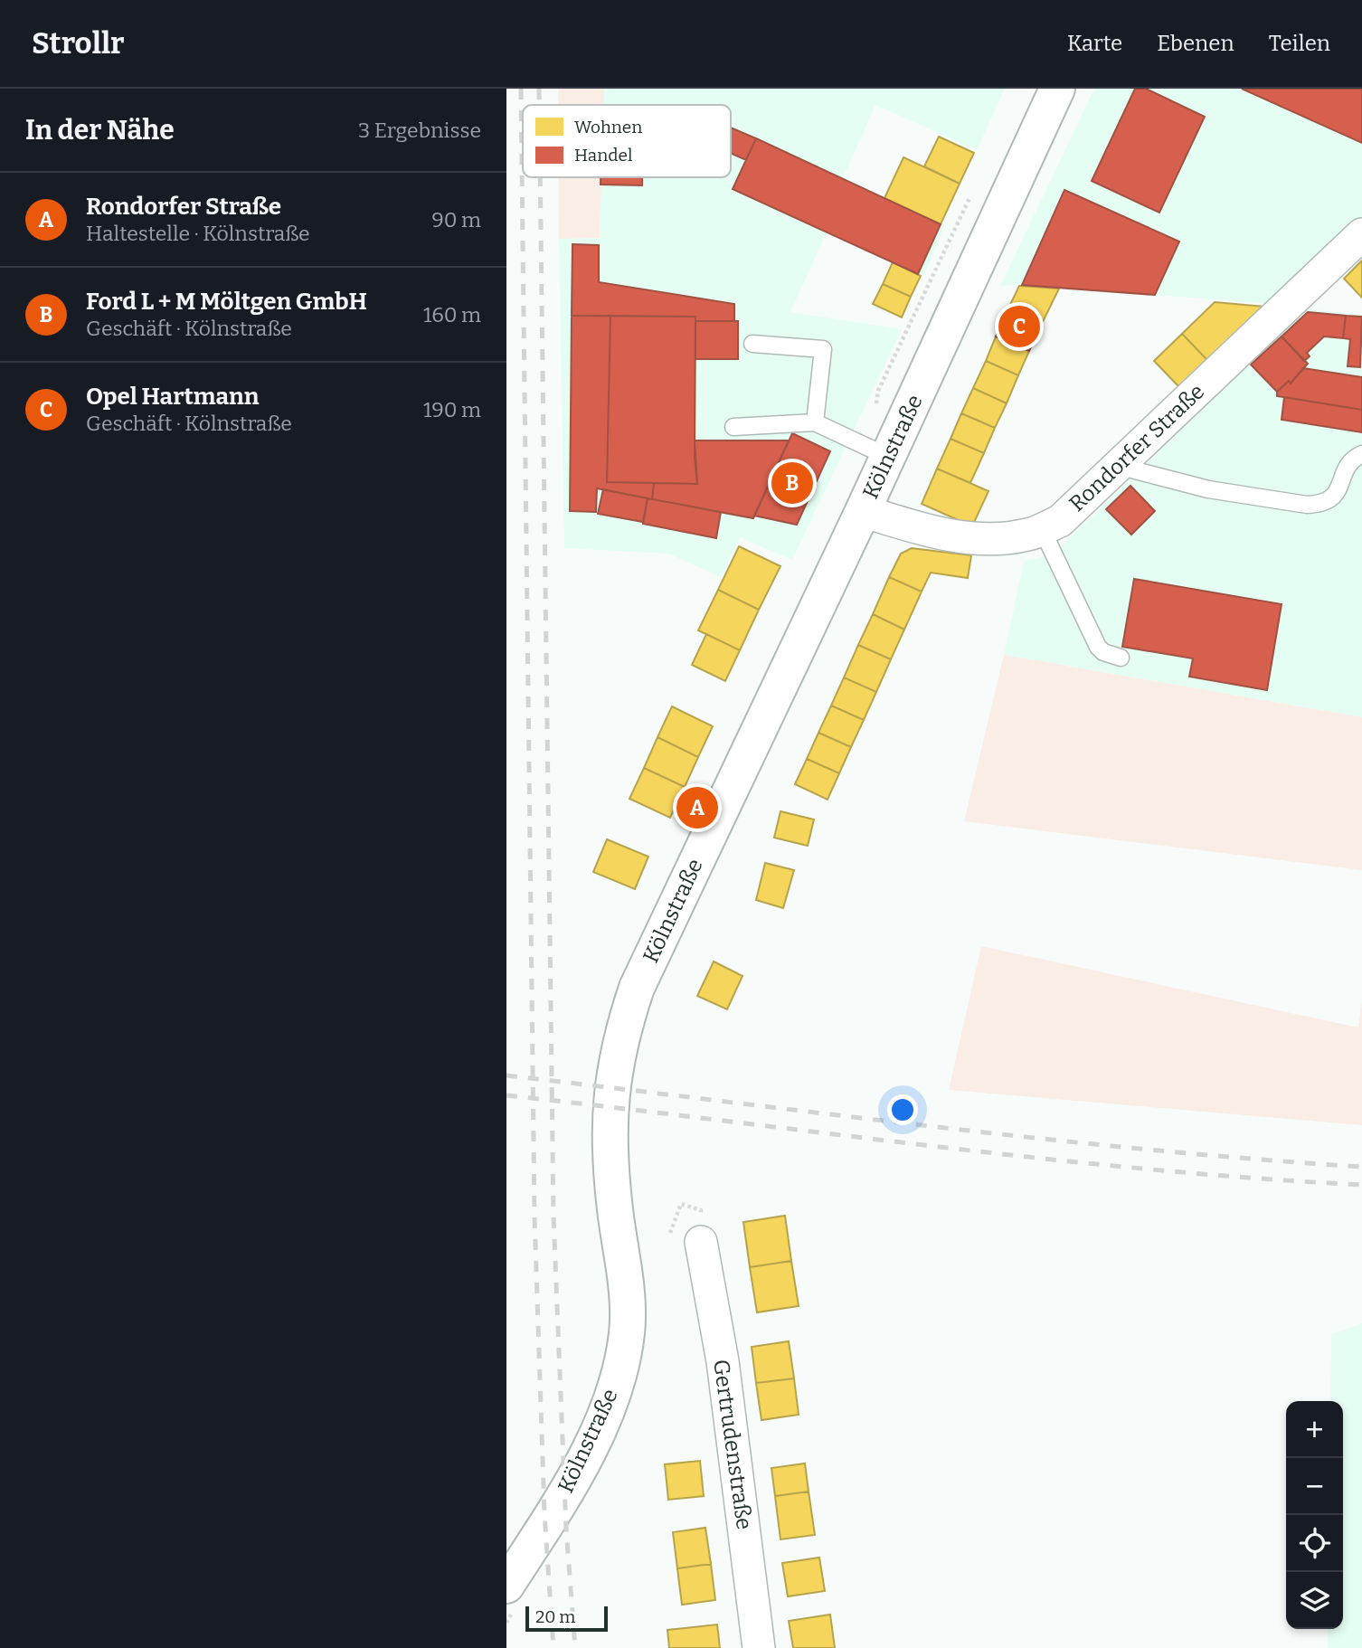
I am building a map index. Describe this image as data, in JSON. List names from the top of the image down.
{
  "streets": {
    "main road": ["Kölnstraße"],
    "street": ["Rondorfer Straße", "Gertrudenstraße"]
  },
  "crossings": [
    ["Kölnstraße", "Rondorfer Straße"]
  ],
  "legend": ["Wohnen", "Handel"],
  "scale_bar": "20 m",
  "page": {
    "header": "Strollr",
    "nav": ["Karte", "Ebenen", "Teilen"],
    "heading": ["In der Nähe", "3 Ergebnisse"],
    "list": [
      {
        "mark": "A",
        "name": "Rondorfer Straße",
        "note": "Haltestelle · Kölnstraße",
        "value": "90 m"
      },
      {
        "mark": "B",
        "name": "Ford L + M Möltgen GmbH",
        "note": "Geschäft · Kölnstraße",
        "value": "160 m"
      },
      {
        "mark": "C",
        "name": "Opel Hartmann",
        "note": "Geschäft · Kölnstraße",
        "value": "190 m"
      }
    ],
    "pins": ["C", "B", "A"],
    "map_buttons": ["+", "−"],
    "scale": "20 m"
  }
}
